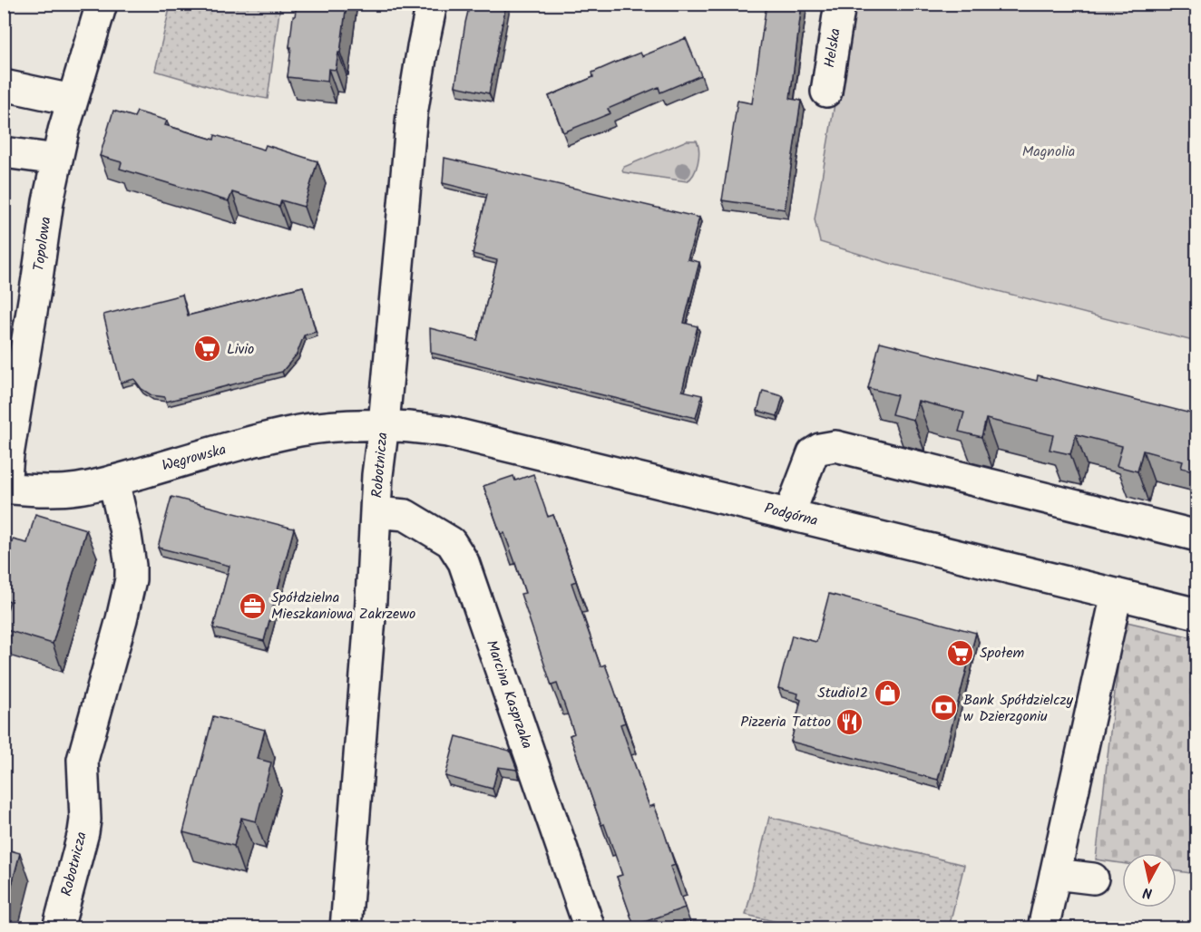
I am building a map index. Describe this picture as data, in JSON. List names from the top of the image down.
{
  "streets": {
    "street": [
      "Helska",
      "Topolowa",
      "Węgrowska",
      "Robotnicza",
      "Podgórna",
      "Marcina Kasprzaka"
    ]
  },
  "crossings": [
    ["Topolowa", "Węgrowska"],
    ["Węgrowska", "Robotnicza"],
    ["Węgrowska", "Podgórna"],
    ["Robotnicza", "Podgórna"],
    ["Robotnicza", "Marcina Kasprzaka"]
  ],
  "parks": ["Magnolia"],
  "places": {
    "supermarket": ["Livio", "Społem"],
    "office": ["Spółdzielna Mieszkaniowa Zakrzewo"],
    "shop": ["Studio12"],
    "bank": ["Bank Spółdzielczy w Dzierzgoniu"],
    "restaurant": ["Pizzeria Tattoo"]
  },
  "north": "bottom"
}
